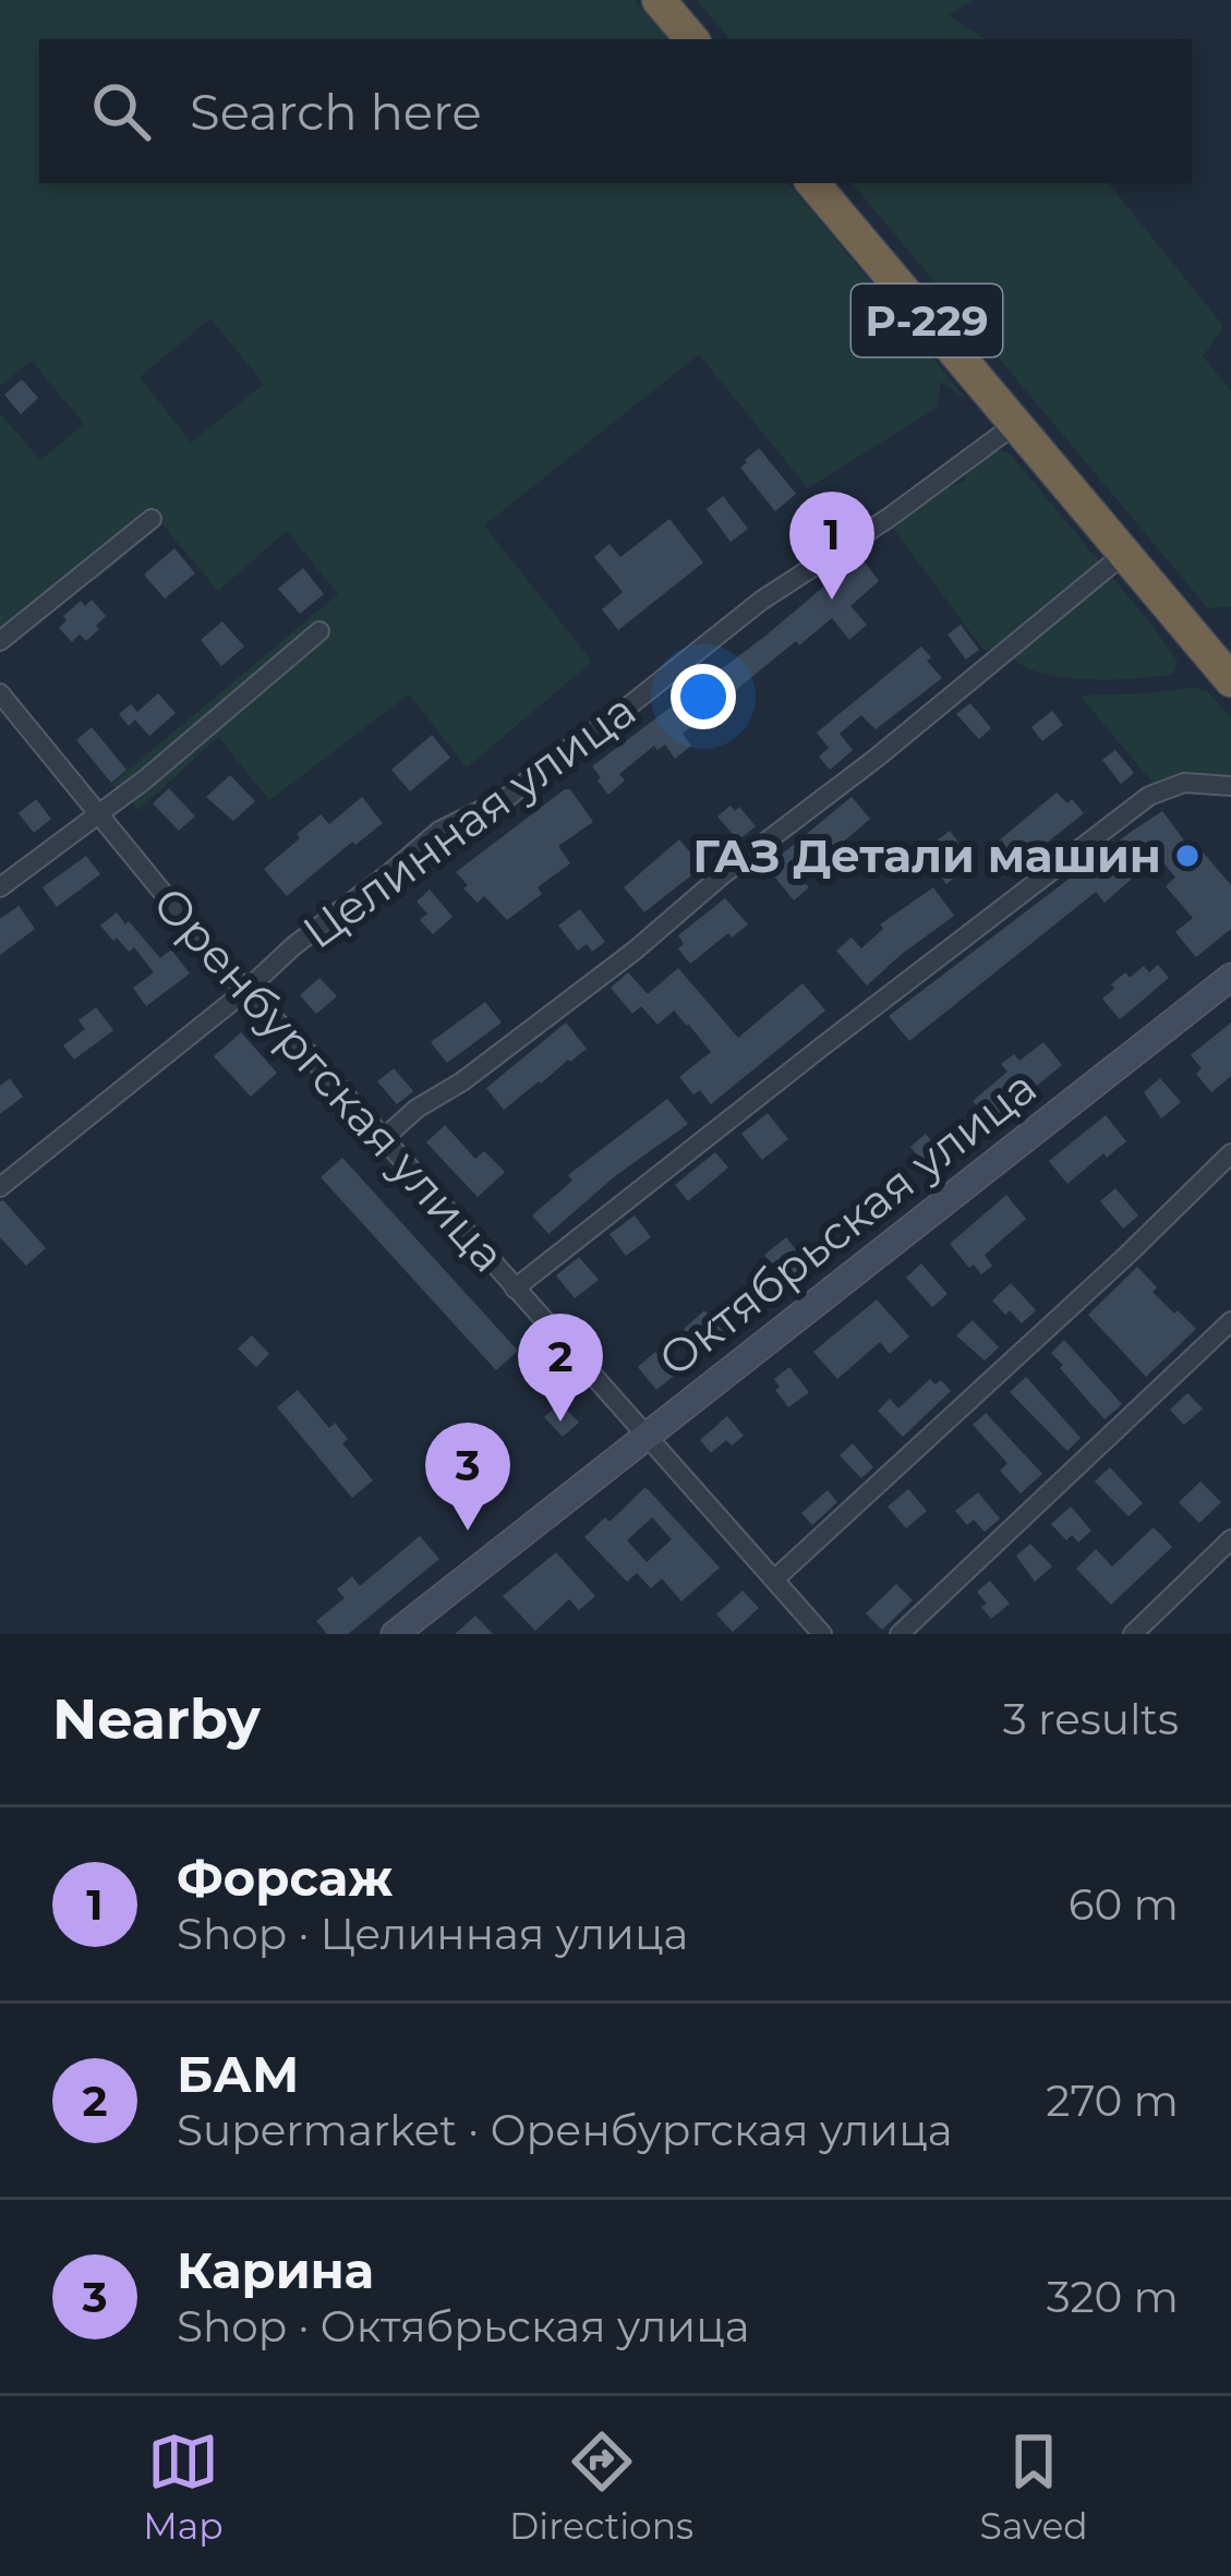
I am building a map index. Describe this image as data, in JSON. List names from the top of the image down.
{
  "streets": {
    "highway": ["Р-229"],
    "street": ["Целинная улица", "Оренбургская улица", "Октябрьская улица"]
  },
  "crossings": [
    ["Р-229", "Целинная улица"],
    ["Целинная улица", "Оренбургская улица"],
    ["Оренбургская улица", "Октябрьская улица"]
  ],
  "places": ["ГАЗ Детали машин"],
  "page": {
    "search": "Search here",
    "pins": ["1", "2", "3"],
    "heading": ["Nearby", "3 results"],
    "list": [
      {
        "mark": "1",
        "name": "Форсаж",
        "note": "Shop · Целинная улица",
        "value": "60 m"
      },
      {
        "mark": "2",
        "name": "БАМ",
        "note": "Supermarket · Оренбургская улица",
        "value": "270 m"
      },
      {
        "mark": "3",
        "name": "Карина",
        "note": "Shop · Октябрьская улица",
        "value": "320 m"
      }
    ],
    "nav": ["Map", "Directions", "Saved"]
  }
}
